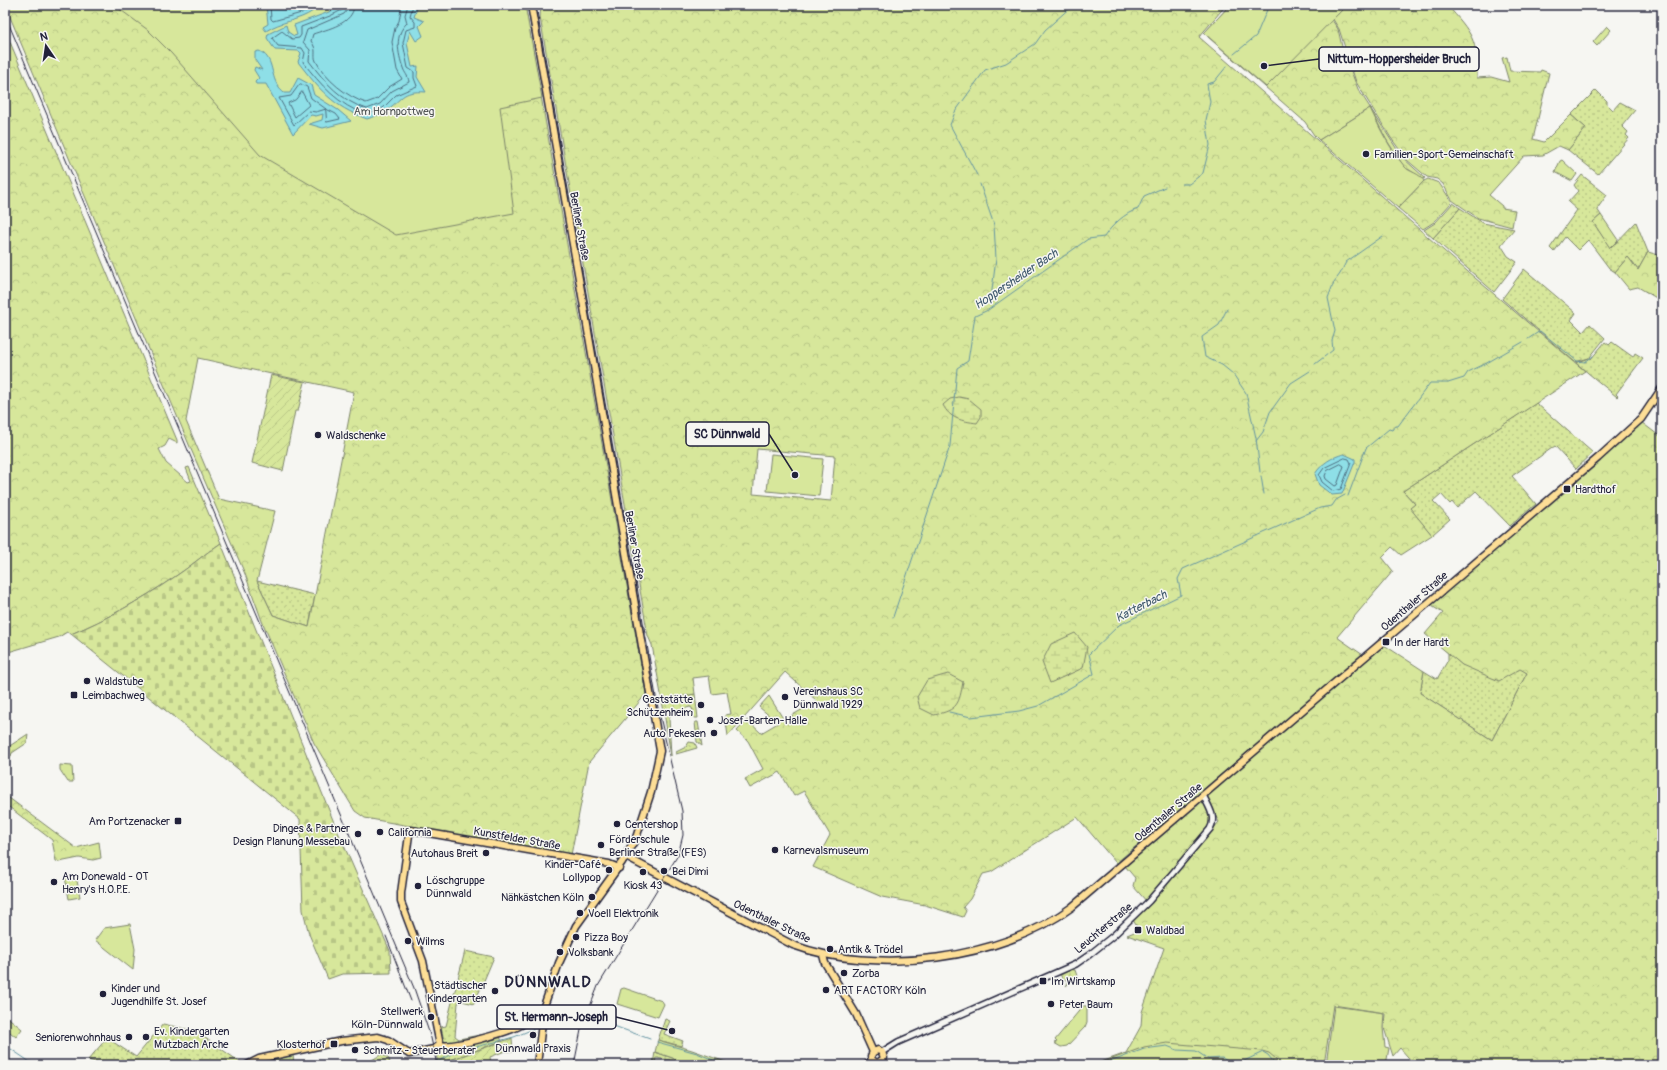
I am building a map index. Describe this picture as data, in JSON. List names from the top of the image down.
{
  "streets": {
    "main road": ["Berliner Straße", "Odenthaler Straße", "Kunstfelder Straße"],
    "street": ["Leuchterstraße"]
  },
  "crossings": [
    ["Berliner Straße", "Odenthaler Straße"],
    ["Berliner Straße", "Kunstfelder Straße"],
    ["Odenthaler Straße", "Leuchterstraße"]
  ],
  "districts": ["DÜNNWALD"],
  "water": ["Hoppersheider Bach", "Katterbach"],
  "parks": ["Am Hornpottweg"],
  "places": {
    "other": [
      "Nittum-Hoppersheider Bruch",
      "Familien-Sport-Gemeinschaft",
      "Waldschenke",
      "SC Dünnwald",
      "Waldstube",
      "Vereinshaus SC Dünnwald 1929",
      "Gaststätte Schützenheim",
      "Josef-Barten-Halle",
      "Auto Pekesen",
      "Centershop",
      "California",
      "Dinges & Partner Design Planung Messebau",
      "Förderschule Berliner Straße (FES)",
      "Karnevalsmuseum",
      "Autohaus Breit",
      "Kinder-Café Lollypop",
      "Bei Dimi",
      "Kiosk 43",
      "Am Donewald - OT Henry's H.O.P.E.",
      "Löschgruppe Dünnwald",
      "Nähkästchen Köln",
      "Voell Elektronik",
      "Pizza Boy",
      "Wilms",
      "Antik & Trödel",
      "Volksbank",
      "Zorba",
      "ART FACTORY Köln",
      "Städtischer Kindergarten",
      "Kinder und Jugendhilfe St. Josef",
      "Peter Baum",
      "Stellwerk Köln-Dünnwald",
      "St. Hermann-Joseph",
      "Dünnwald Praxis",
      "Seniorenwohnhaus",
      "Ev. Kindergarten Mutzbach Arche",
      "Schmitz - Steuerberater"
    ],
    "transit": [
      "Hardthof",
      "In der Hardt",
      "Leimbachweg",
      "Am Portzenacker",
      "Waldbad",
      "Im Wirtskamp",
      "Klosterhof"
    ]
  },
  "north": "top"
}
